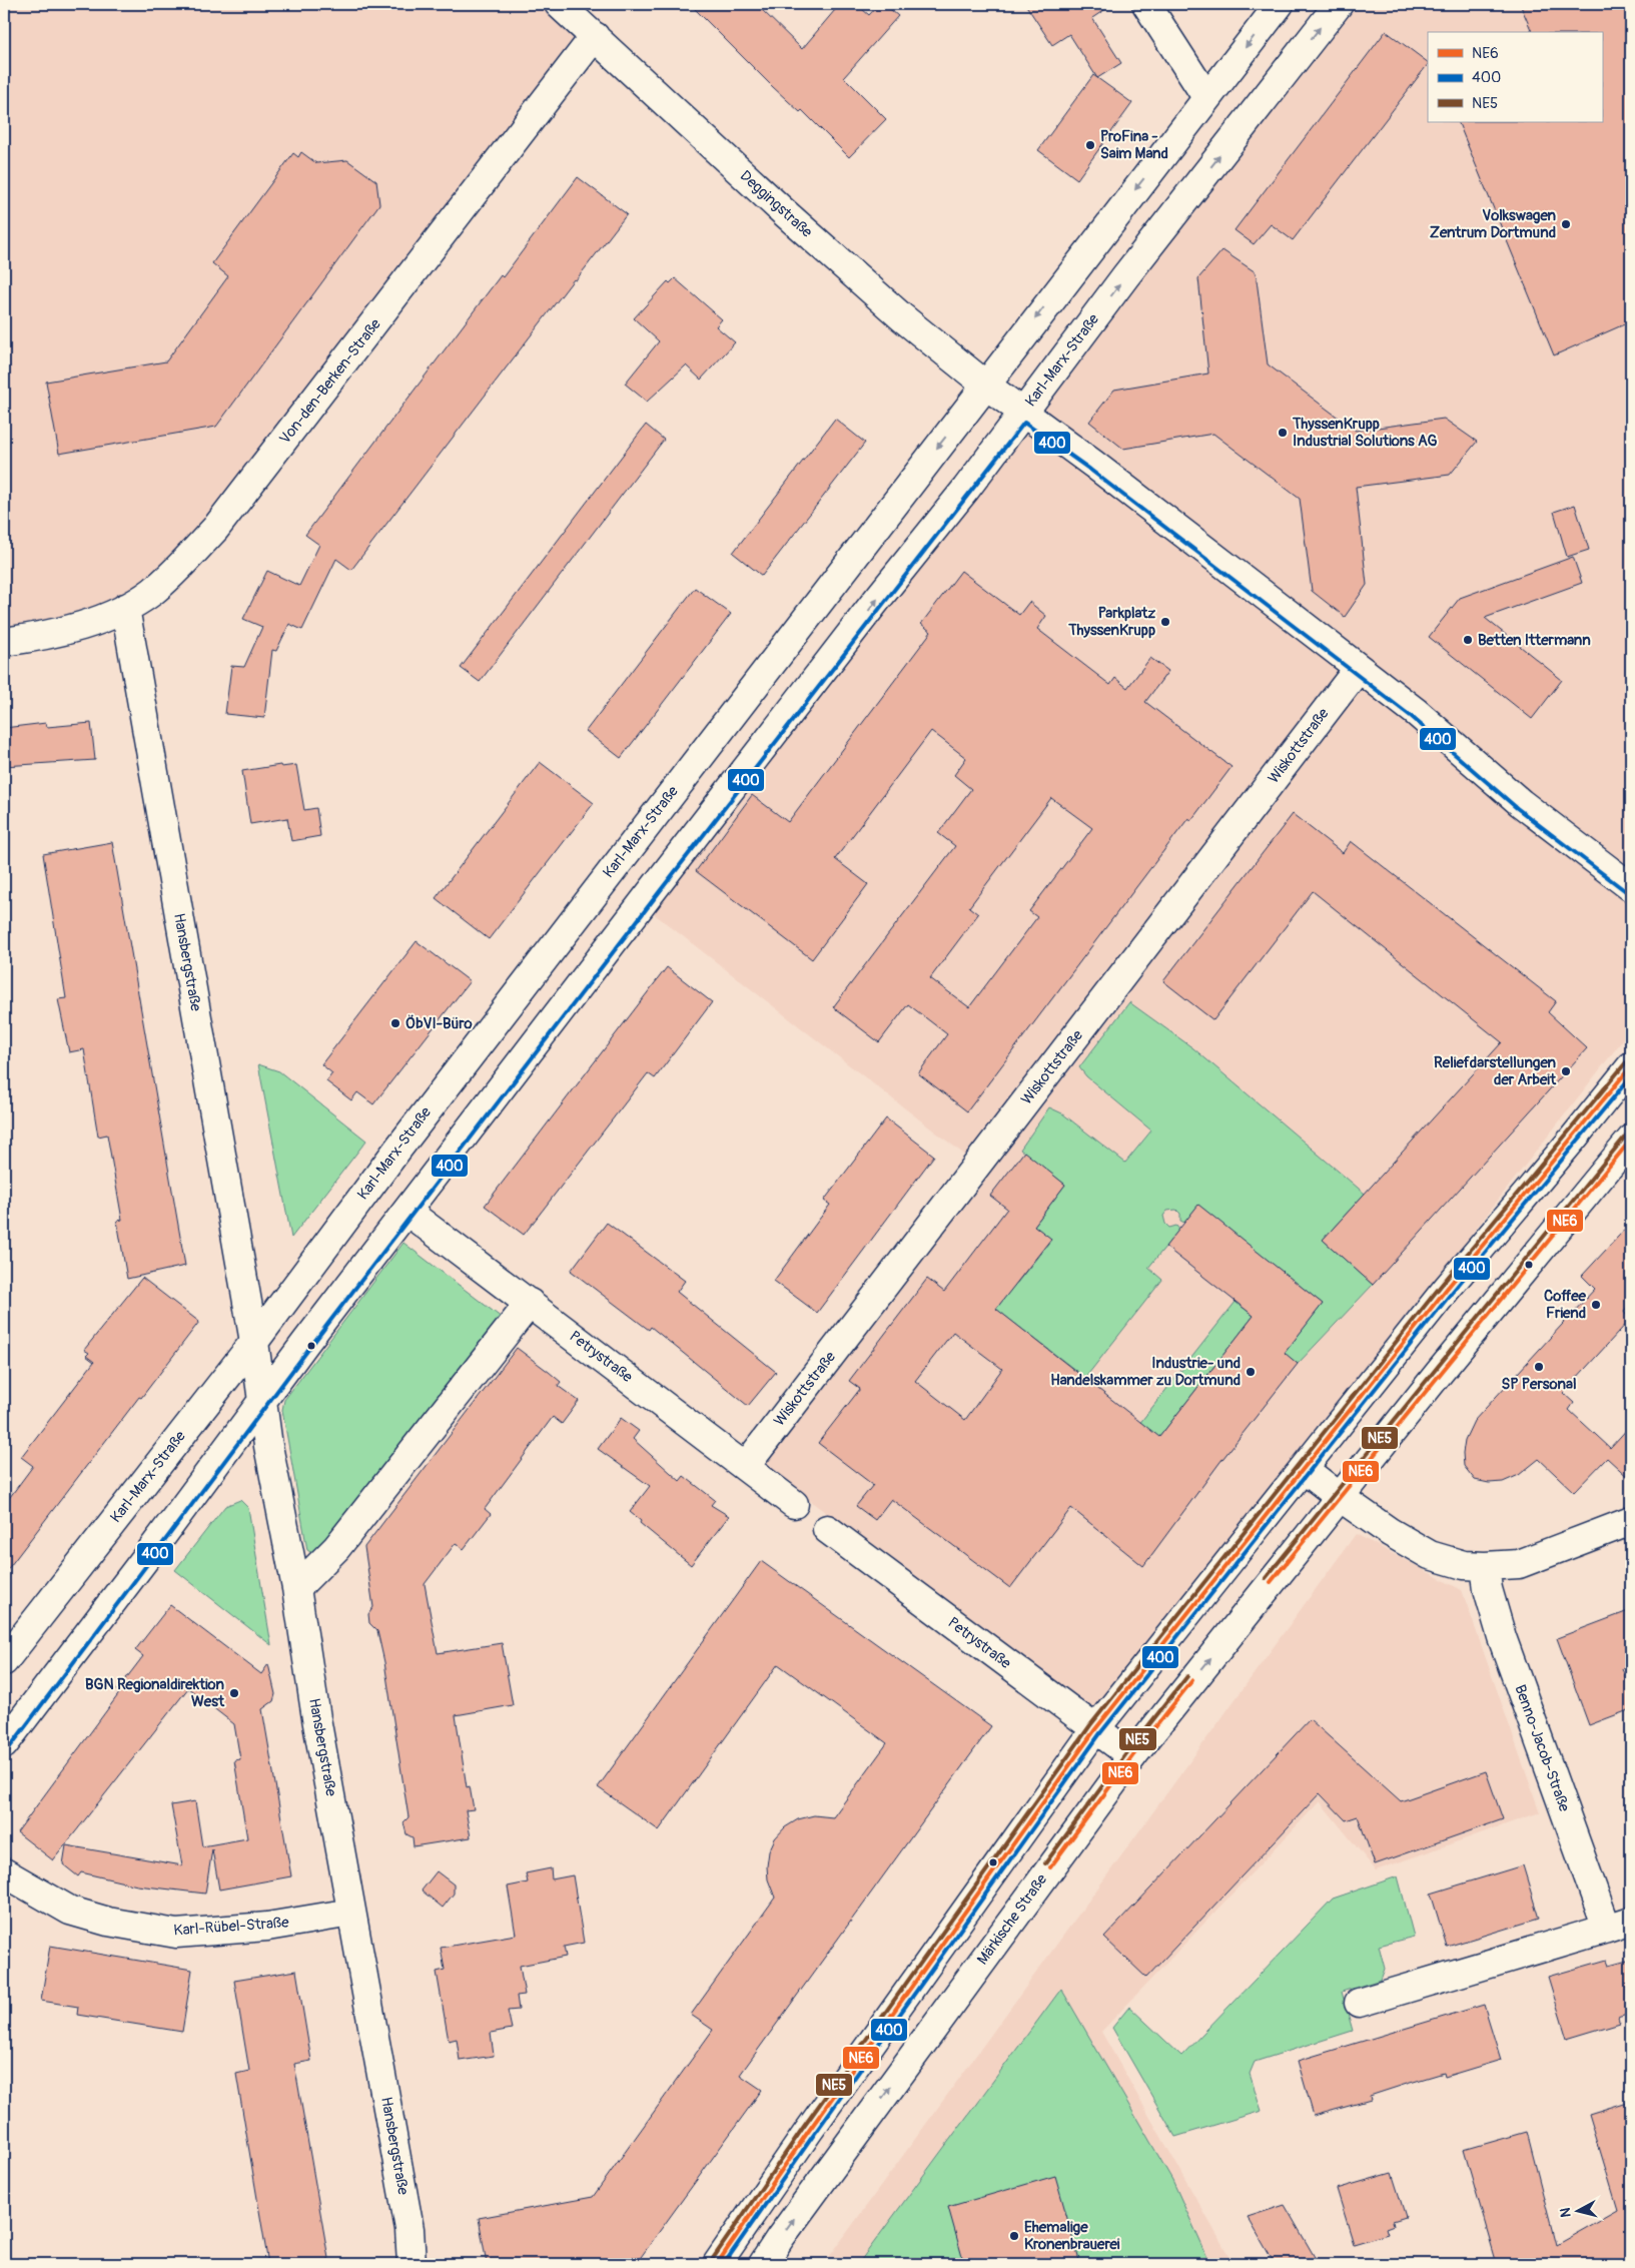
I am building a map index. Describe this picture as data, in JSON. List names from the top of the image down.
{
  "streets": {
    "street": [
      "Deggingstraße",
      "Karl-Marx-Straße",
      "Von-den-Berken-Straße",
      "Wiskottstraße",
      "Hansbergstraße",
      "Petrystraße",
      "Benno-Jacob-Straße",
      "Märkische Straße",
      "Karl-Rübel-Straße"
    ]
  },
  "crossings": [
    ["Deggingstraße", "Karl-Marx-Straße"],
    ["Deggingstraße", "Von-den-Berken-Straße"],
    ["Deggingstraße", "Wiskottstraße"],
    ["Karl-Marx-Straße", "Hansbergstraße"],
    ["Karl-Marx-Straße", "Petrystraße"],
    ["Von-den-Berken-Straße", "Hansbergstraße"],
    ["Wiskottstraße", "Petrystraße"],
    ["Hansbergstraße", "Karl-Rübel-Straße"],
    ["Petrystraße", "Märkische Straße"]
  ],
  "places": [
    "ProFina - Saim Mand",
    "Volkswagen Zentrum Dortmund",
    "ThyssenKrupp Industrial Solutions AG",
    "Parkplatz ThyssenKrupp",
    "Betten Ittermann",
    "ÖbVI-Büro",
    "Reliefdarstellungen der Arbeit",
    "Coffee Friend",
    "SP Personal",
    "Industrie- und Handelskammer zu Dortmund",
    "BGN Regionaldirektion West",
    "Ehemalige Kronenbrauerei"
  ],
  "lines": ["transit line 400", "transit line NE5", "transit line NE6"],
  "legend": ["NE6", "400", "NE5"],
  "north": "left"
}
